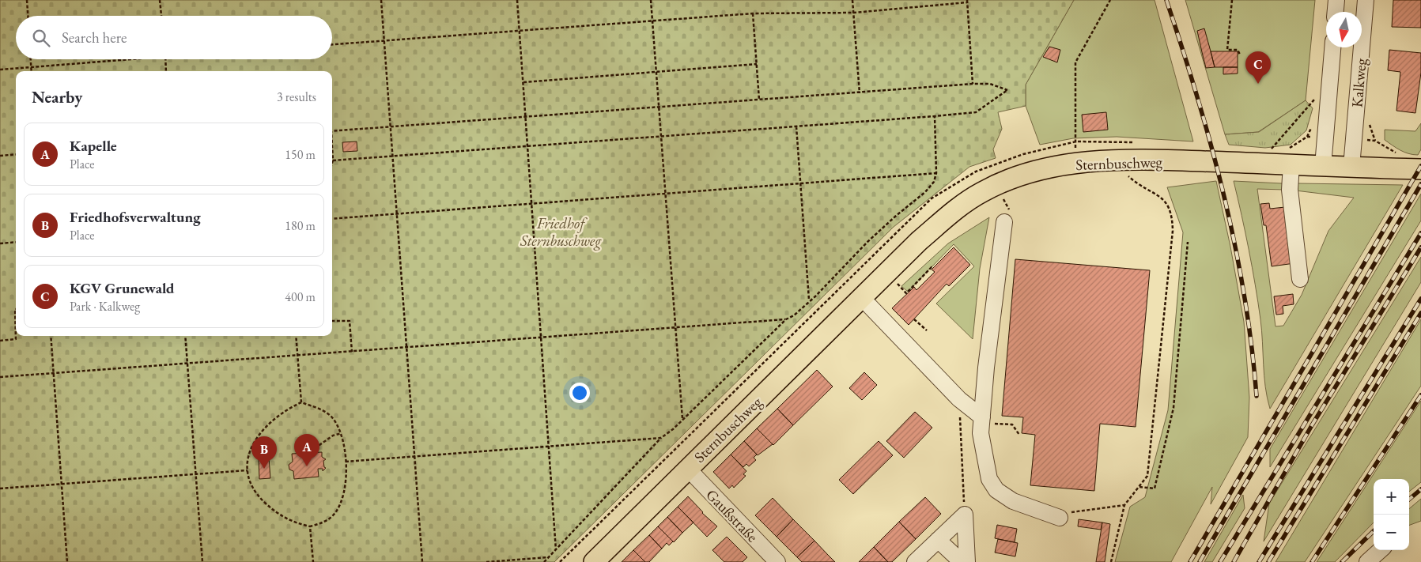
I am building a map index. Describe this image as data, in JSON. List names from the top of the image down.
{
  "streets": {
    "main road": ["Sternbuschweg"],
    "street": ["Kalkweg", "Gaußstraße"]
  },
  "crossings": [
    ["Kalkweg", "Sternbuschweg"],
    ["Sternbuschweg", "Gaußstraße"]
  ],
  "parks": ["Friedhof Sternbuschweg"],
  "north": "bottom",
  "page": {
    "search": "Search here",
    "pins": ["C", "A", "B"],
    "heading": ["Nearby", "3 results"],
    "list": [
      {
        "mark": "A",
        "name": "Kapelle",
        "note": "Place",
        "value": "150 m"
      },
      {
        "mark": "B",
        "name": "Friedhofsverwaltung",
        "note": "Place",
        "value": "180 m"
      },
      {
        "mark": "C",
        "name": "KGV Grunewald",
        "note": "Park · Kalkweg",
        "value": "400 m"
      }
    ],
    "map_buttons": ["+", "−"]
  }
}
